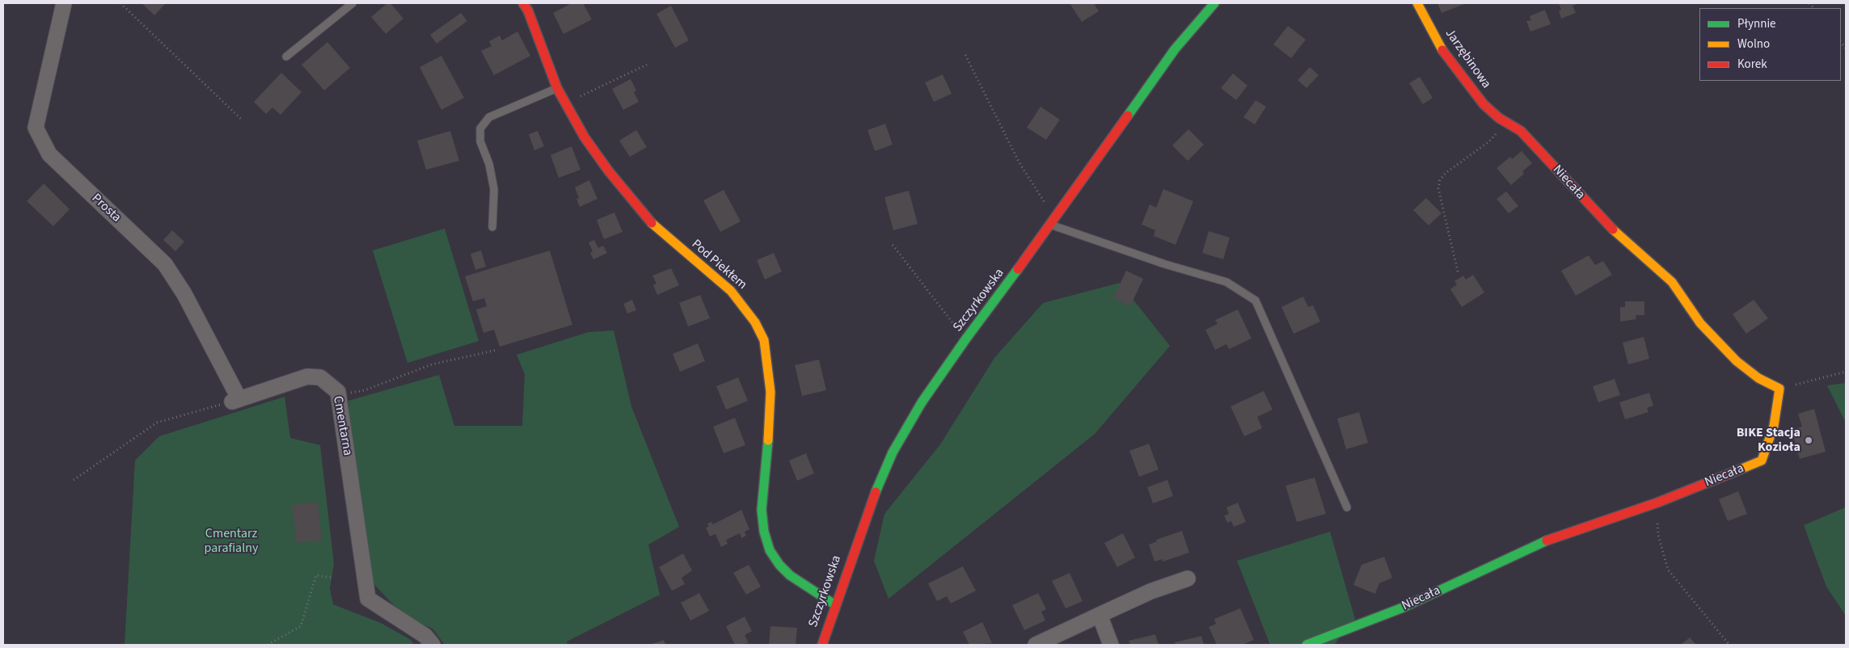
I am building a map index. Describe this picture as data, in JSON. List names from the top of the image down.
{
  "streets": {
    "street": [
      "Jarzębinowa",
      "Niecała",
      "Prosta",
      "Pod Piekłem",
      "Szczyrkowska",
      "Cmentarna"
    ]
  },
  "crossings": [
    ["Jarzębinowa", "Niecała"],
    ["Prosta", "Cmentarna"],
    ["Pod Piekłem", "Szczyrkowska"]
  ],
  "parks": ["Cmentarz parafialny"],
  "places": ["BIKE Stacja Kozioła"],
  "legend": ["Płynnie", "Wolno", "Korek"]
}
